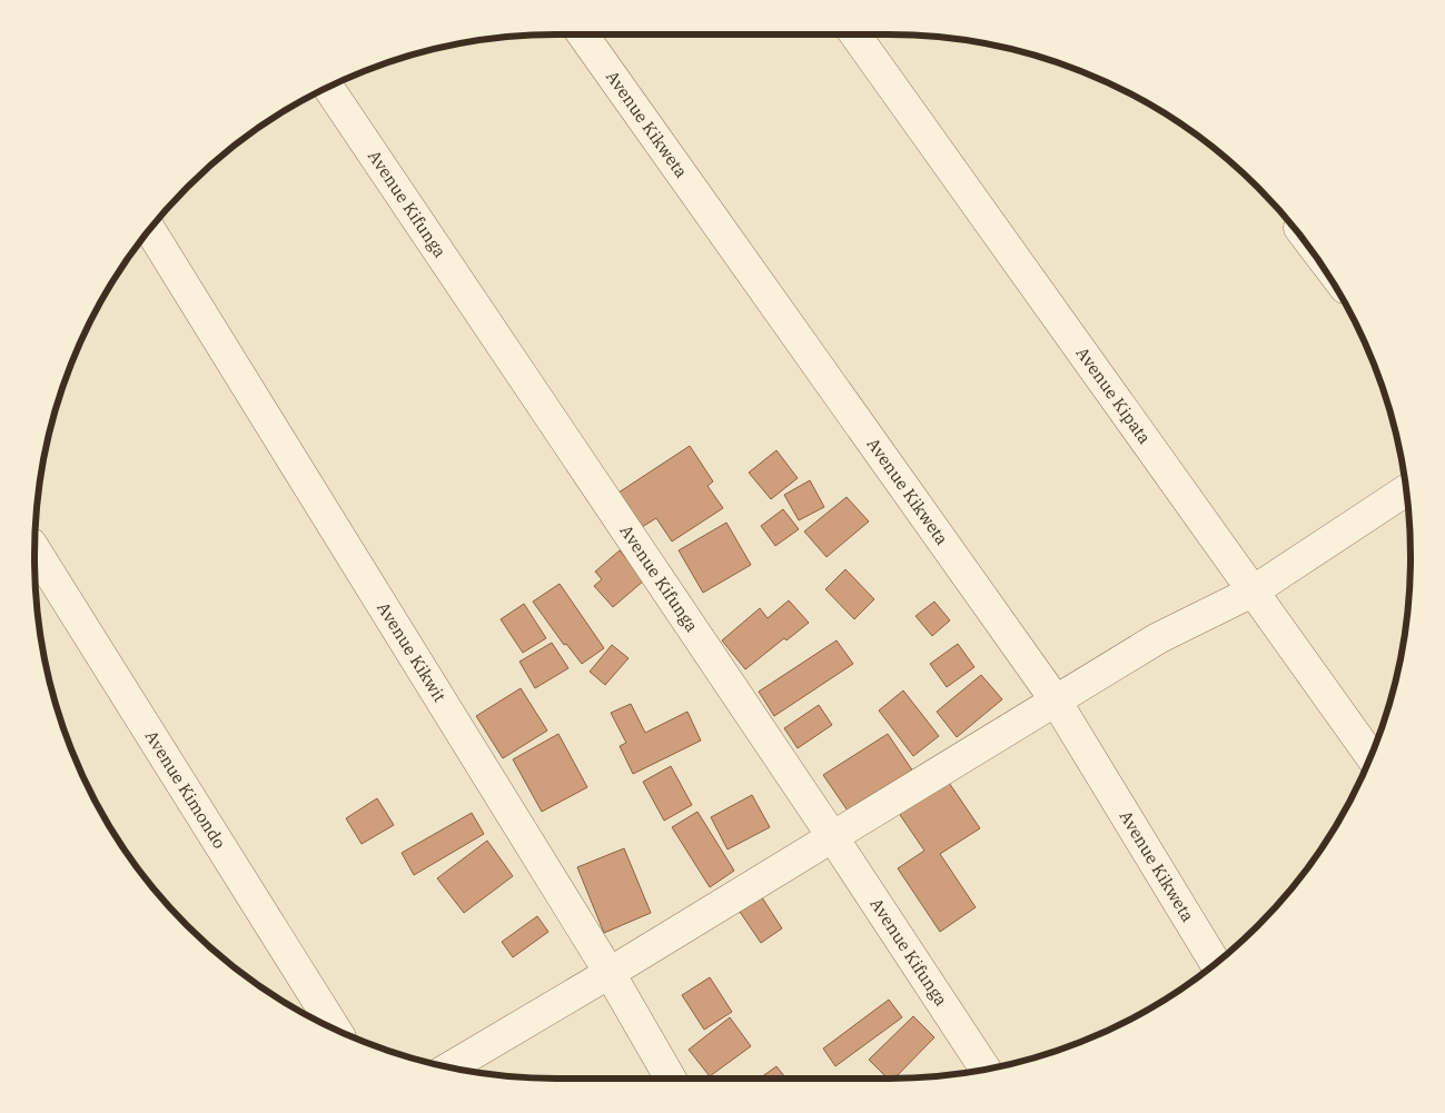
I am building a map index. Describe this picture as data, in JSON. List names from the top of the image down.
{
  "streets": {
    "street": [
      "Avenue Kikweta",
      "Avenue Kifunga",
      "Avenue Kipata",
      "Avenue Kikwit",
      "Avenue Kimondo"
    ]
  }
}
